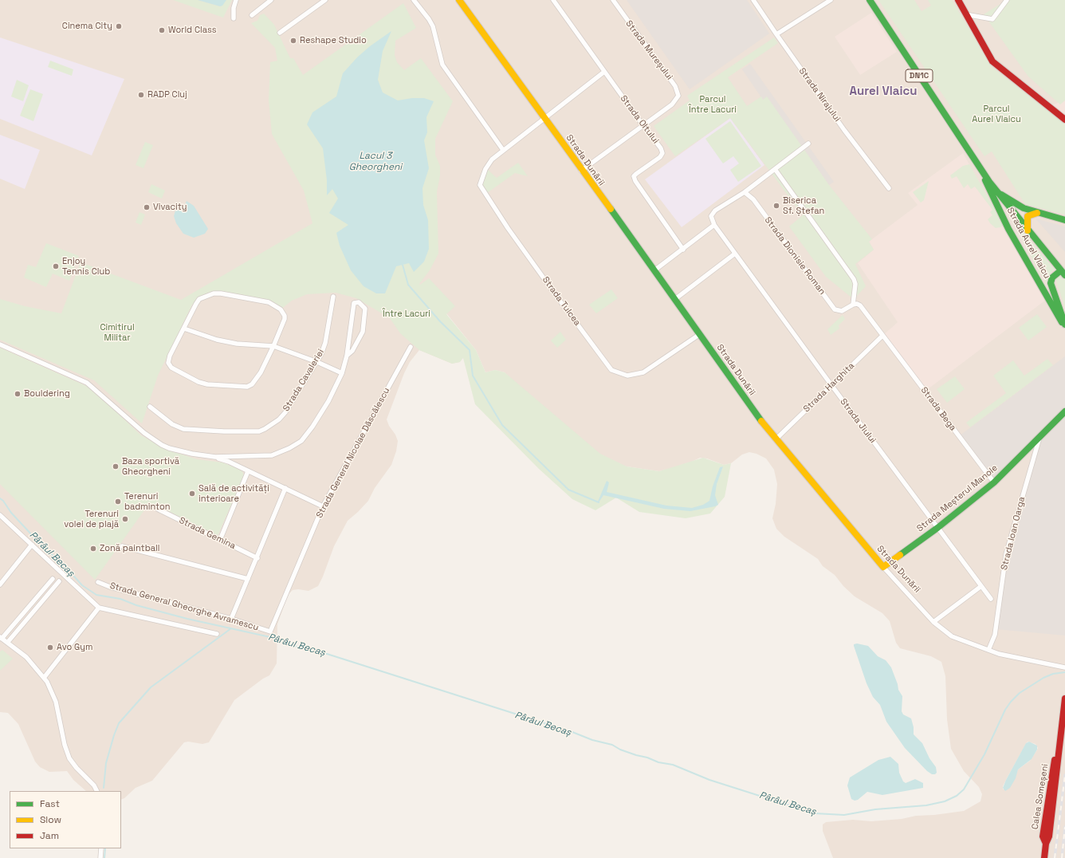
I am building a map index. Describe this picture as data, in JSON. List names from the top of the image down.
{
  "streets": {
    "street": [
      "Strada Mureșului",
      "DN1C",
      "Strada Nirajului",
      "Strada Oltului",
      "Strada Dunării",
      "Strada Aurel Vlaicu",
      "Strada Dionisie Roman",
      "Strada Tulcea",
      "Strada Cavaleriei",
      "Strada Harghita",
      "Strada Bega",
      "Strada Jiului",
      "Strada General Nicolae Dăscălescu",
      "Strada Meșterul Manole",
      "Strada Gemina",
      "Strada Ioan Oarga",
      "Strada General Gheorghe Avramescu",
      "Calea Someșeni"
    ]
  },
  "crossings": [
    ["Strada Mureșului", "Strada Oltului"],
    ["DN1C", "Strada Aurel Vlaicu"],
    ["Strada Oltului", "Strada Tulcea"],
    ["Strada Dunării", "Strada Tulcea"],
    ["Strada Dunării", "Strada Harghita"],
    ["Strada Dunării", "Strada Meșterul Manole"],
    ["Strada Dunării", "Strada Ioan Oarga"],
    ["Strada Harghita", "Strada Bega"],
    ["Strada Harghita", "Strada Jiului"],
    ["Strada Bega", "Strada Meșterul Manole"],
    ["Strada Jiului", "Strada Meșterul Manole"],
    ["Strada General Nicolae Dăscălescu", "Strada General Gheorghe Avramescu"],
    ["Strada Meșterul Manole", "Strada Ioan Oarga"]
  ],
  "districts": ["Aurel Vlaicu"],
  "water": ["Lacul 3 Gheorgheni", "Pârâul Becaș"],
  "parks": [
    "Parcul Între Lacuri",
    "Parcul Aurel Vlaicu",
    "Între Lacuri",
    "Cimitirul Militar"
  ],
  "places": [
    "Cinema City",
    "World Class",
    "Reshape Studio",
    "RADP Cluj",
    "Biserica Sf. Ștefan",
    "Vivacity",
    "Enjoy Tennis Club",
    "Bouldering",
    "Baza sportivă Gheorgheni",
    "Sală de activități interioare",
    "Terenuri badminton",
    "Terenuri volei de plajă",
    "Zonă paintball",
    "Avo Gym"
  ],
  "legend": ["Fast", "Slow", "Jam"]
}
